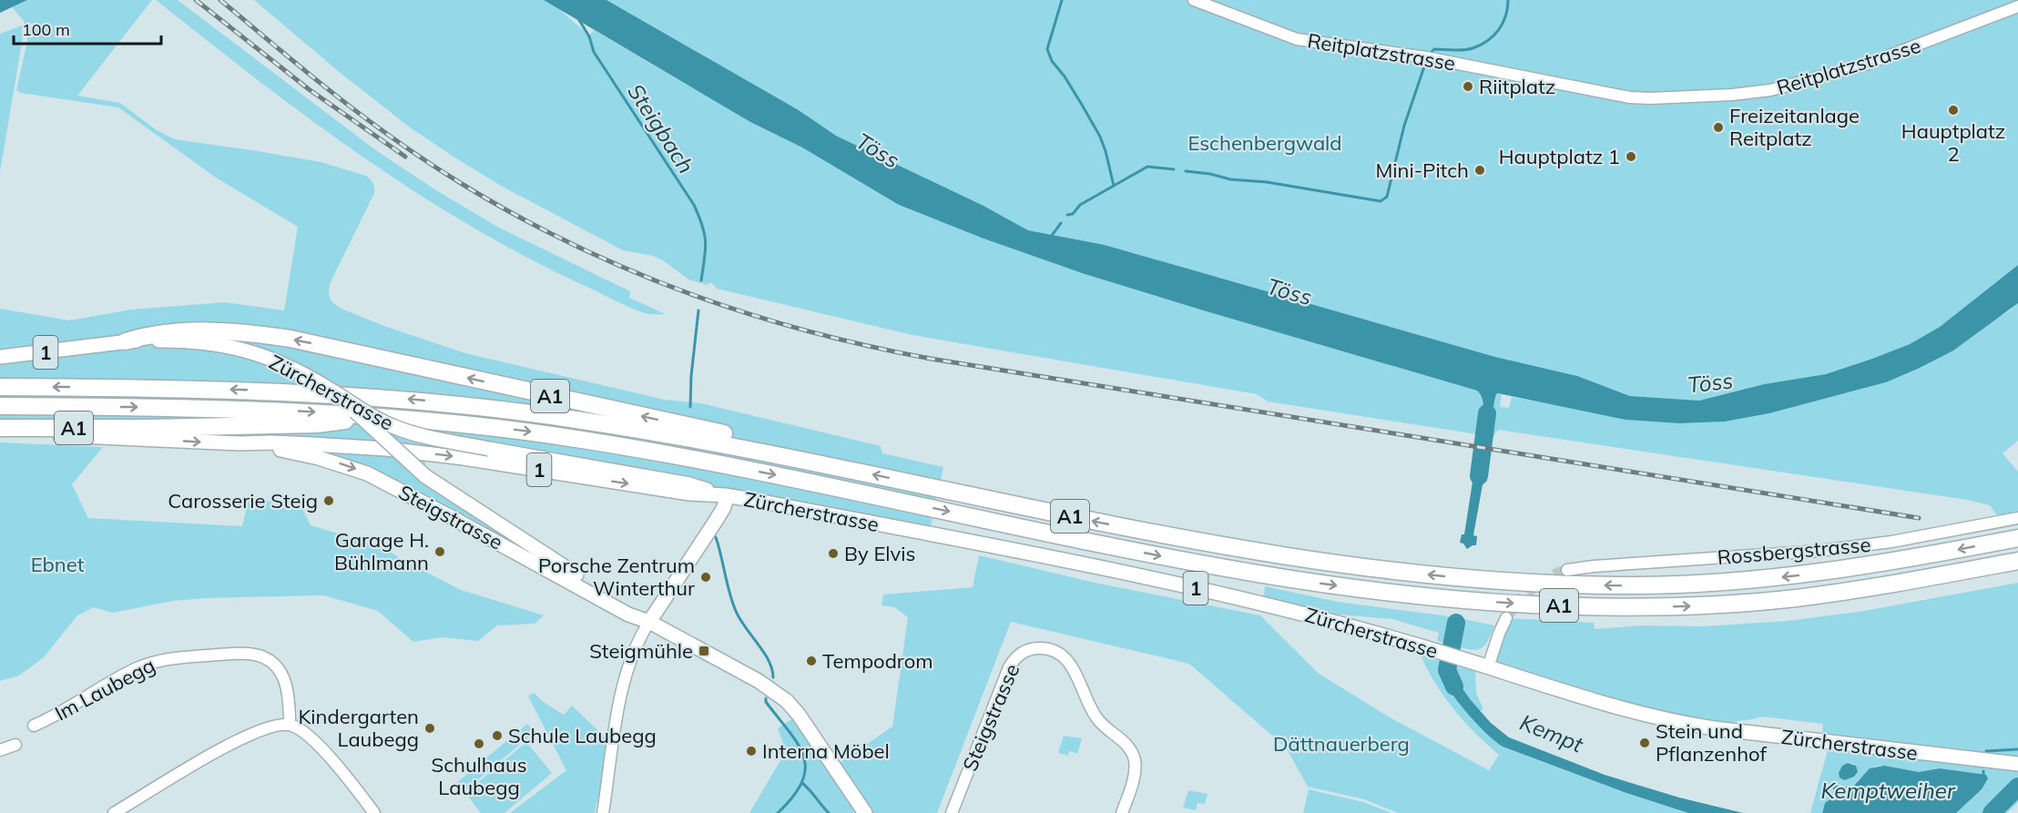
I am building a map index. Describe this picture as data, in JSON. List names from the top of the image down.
{
  "streets": {
    "highway": ["A1"],
    "main road": ["1", "Zürcherstrasse", "Steigstrasse"],
    "street": ["Reitplatzstrasse", "Rossbergstrasse", "Im Laubegg"]
  },
  "crossings": [
    ["Zürcherstrasse", "A1"],
    ["Zürcherstrasse", "Steigstrasse"]
  ],
  "water": [
    "Steigbach",
    "Töss",
    "Kempt",
    "Kemptweiher"
  ],
  "parks": ["Eschenbergwald", "Ebnet", "Dättnauerberg"],
  "places": {
    "other": [
      "Riitplatz",
      "Hauptplatz 2",
      "Freizeitanlage Reitplatz",
      "Hauptplatz 1",
      "Mini-Pitch",
      "Carosserie Steig",
      "Garage H. Bühlmann",
      "By Elvis",
      "Porsche Zentrum Winterthur",
      "Tempodrom",
      "Kindergarten Laubegg",
      "Schule Laubegg",
      "Stein und Pflanzenhof",
      "Schulhaus Laubegg",
      "Interna Möbel"
    ],
    "transit": ["Steigmühle"]
  },
  "scale_bar": "100 m"
}
